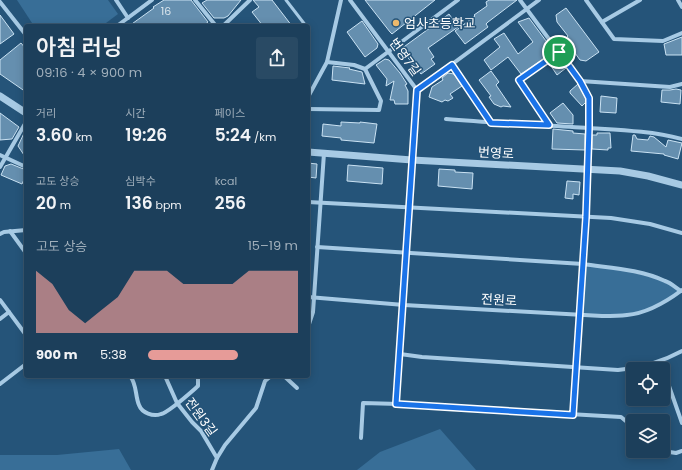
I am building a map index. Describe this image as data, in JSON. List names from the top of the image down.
{
  "streets": {
    "street": [
      "번영7길",
      "번영로",
      "전원로",
      "전원3길"
    ]
  },
  "crossings": [
    ["번영7길", "번영로"],
    ["번영7길", "전원로"]
  ],
  "places": ["엄사초등학교"],
  "house_numbers": ["16"],
  "page": {
    "heading": ["아침 러닝", "09:16 · 4 × 900 m"],
    "stats": [
      ["거리", "3.60 km"],
      ["시간", "19:26"],
      ["페이스", "5:24 /km"],
      ["고도 상승", "20 m"],
      ["심박수", "136 bpm"],
      ["kcal", "256"]
    ],
    "chart": ["고도 상승", "15–19 m"],
    "list": [
      {
        "name": "900 m",
        "note": "5:38"
      }
    ]
  }
}
